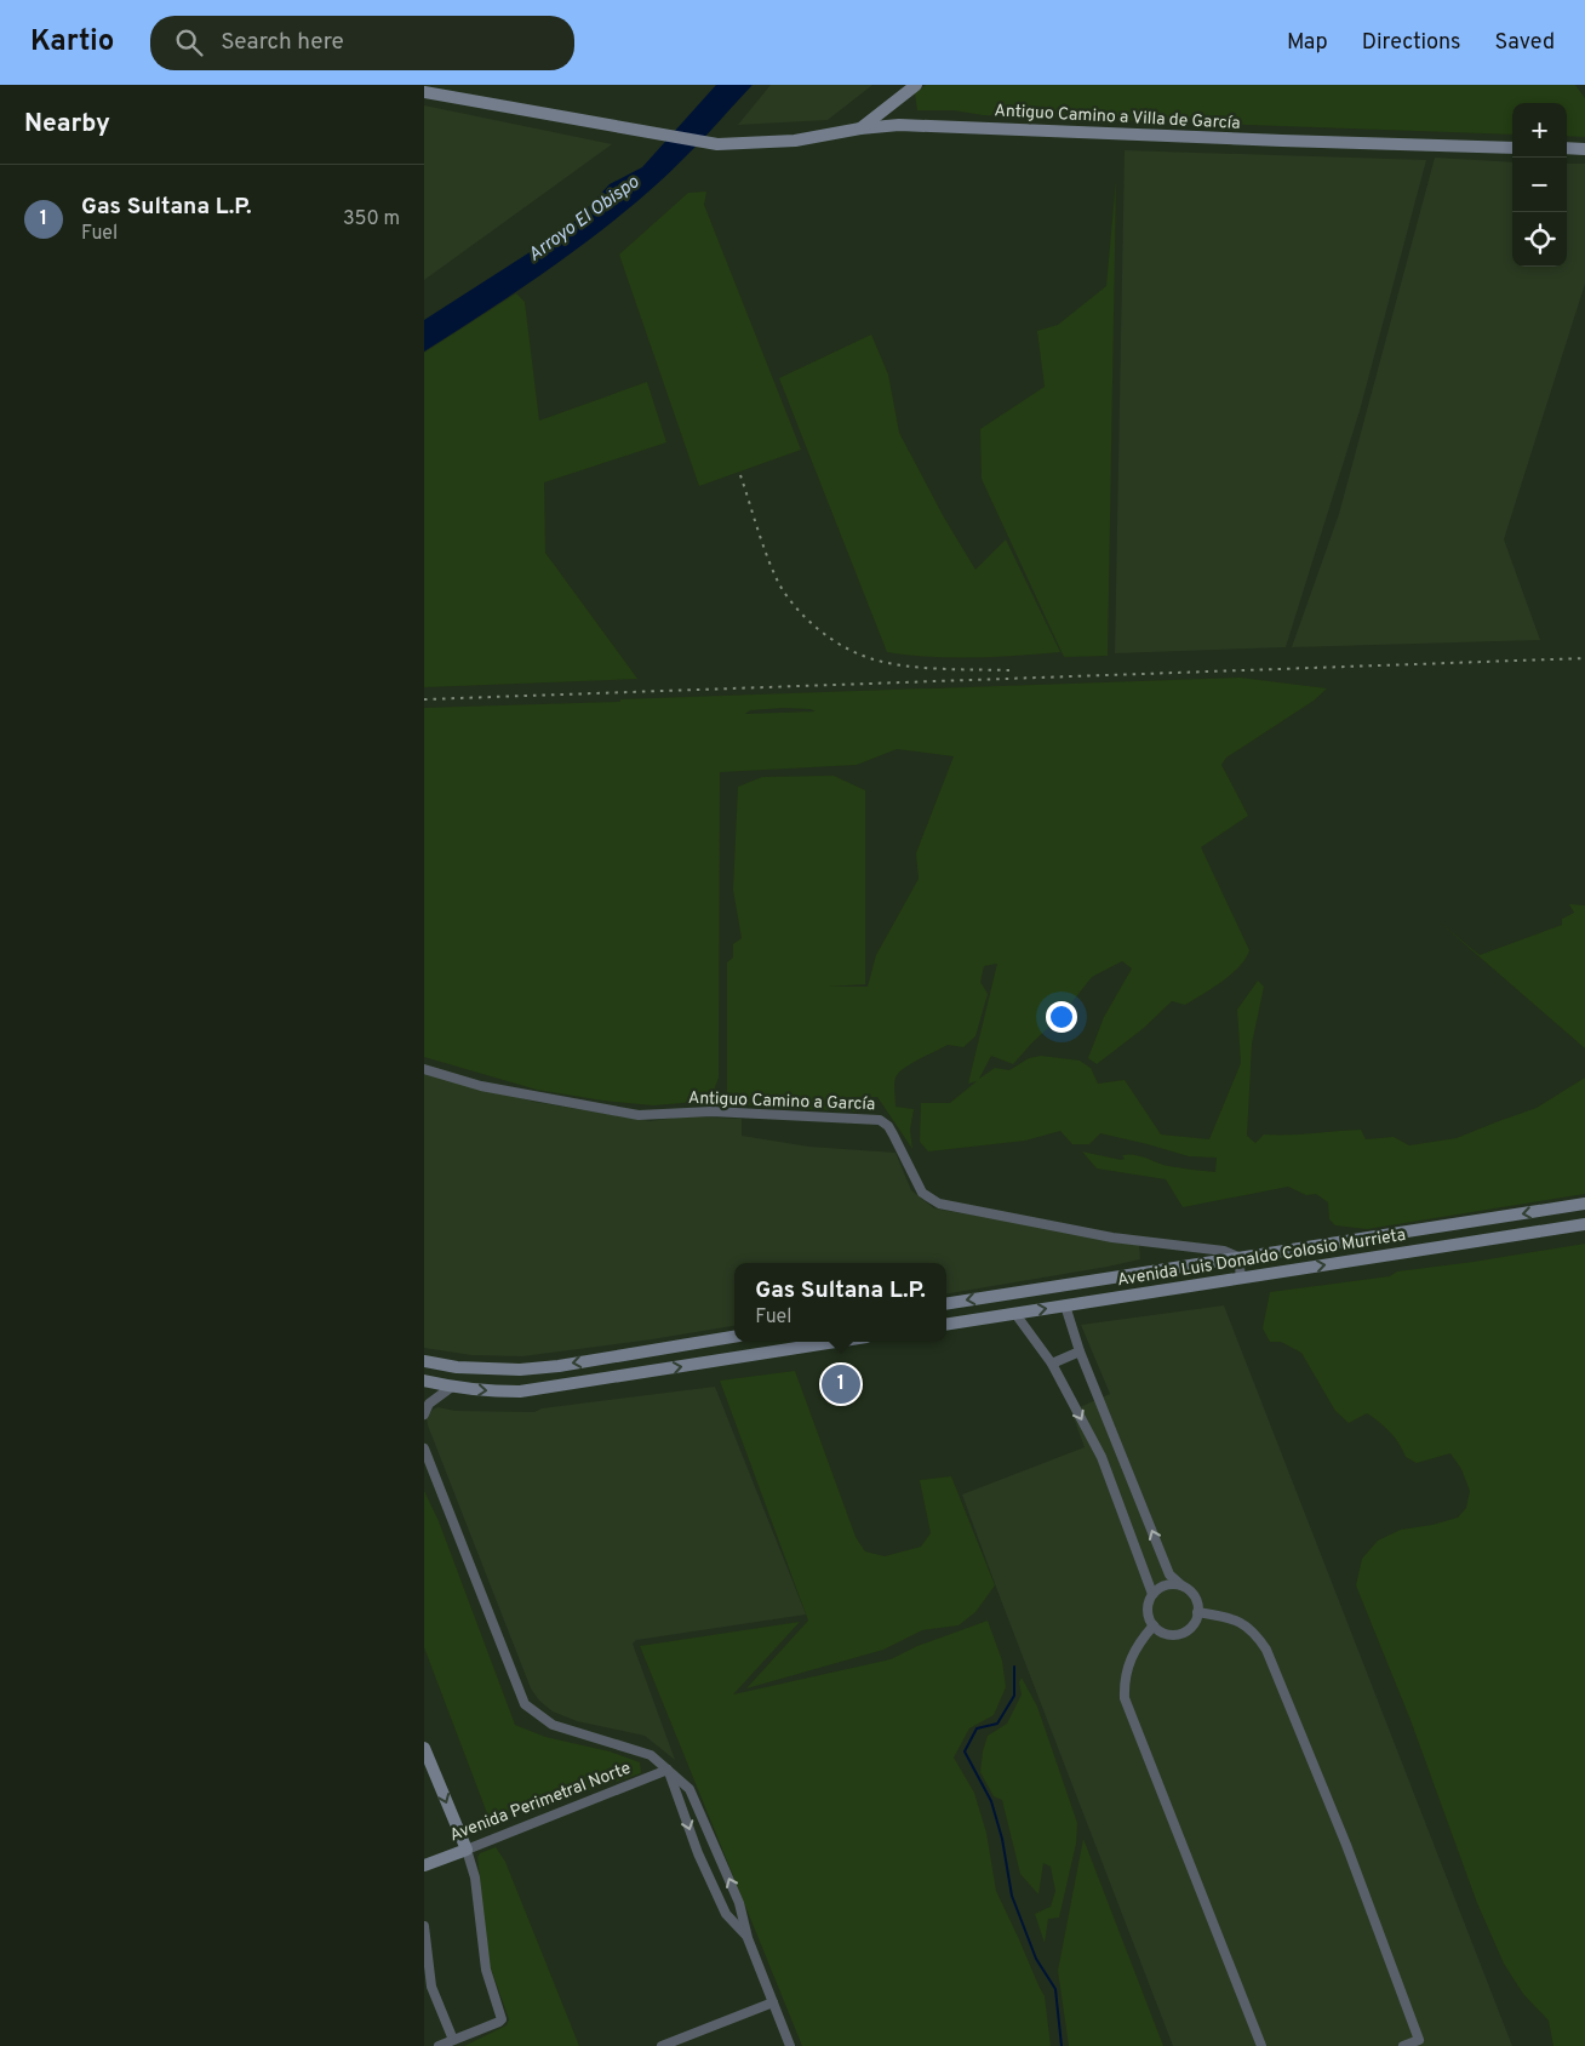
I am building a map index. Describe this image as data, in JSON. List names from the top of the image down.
{
  "streets": {
    "main road": ["Antiguo Camino a Villa de García", "Avenida Luis Donaldo Colosio Murrieta", "Avenida Perimetral Norte"],
    "street": ["Antiguo Camino a García"]
  },
  "crossings": [
    ["Antiguo Camino a García", "Avenida Luis Donaldo Colosio Murrieta"]
  ],
  "water": ["Arroyo El Obispo"],
  "page": {
    "header": "Kartio",
    "search": "Search here",
    "nav": ["Map", "Directions", "Saved"],
    "heading": "Nearby",
    "map_buttons": ["+", "−"],
    "list": [
      {
        "mark": "1",
        "name": "Gas Sultana L.P.",
        "note": "Fuel",
        "value": "350 m"
      }
    ],
    "popup": ["Gas Sultana L.P.", "Fuel"],
    "pins": "1"
  }
}
